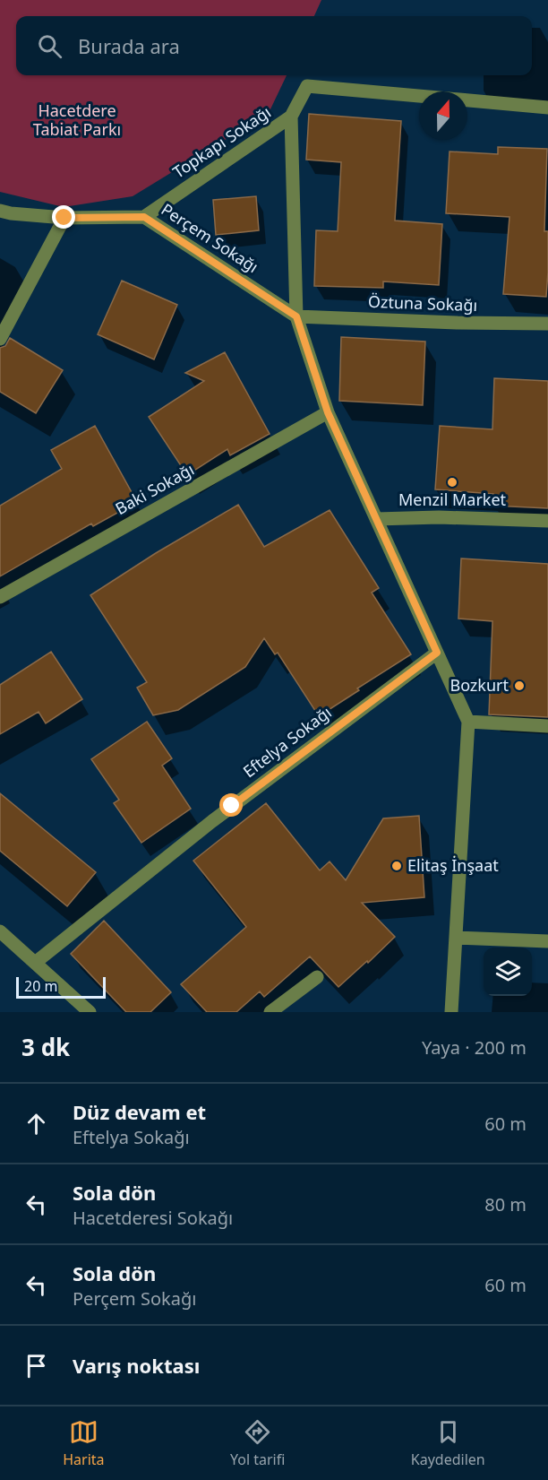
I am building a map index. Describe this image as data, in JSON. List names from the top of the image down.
{
  "streets": {
    "street": [
      "Topkapı Sokağı",
      "Perçem Sokağı",
      "Öztuna Sokağı",
      "Baki Sokağı",
      "Eftelya Sokağı"
    ]
  },
  "crossings": [
    ["Topkapı Sokağı", "Perçem Sokağı"],
    ["Perçem Sokağı", "Öztuna Sokağı"]
  ],
  "parks": ["Hacetdere Tabiat Parkı"],
  "places": ["Menzil Market", "Bozkurt", "Elitaş İnşaat"],
  "scale_bar": "20 m",
  "north": "top",
  "page": {
    "search": "Burada ara",
    "scale": "20 m",
    "heading": ["3 dk", "Yaya · 200 m"],
    "list": [
      ["Düz devam et", "Eftelya Sokağı", "60 m"],
      ["Sola dön", "Hacetderesi Sokağı", "80 m"],
      ["Sola dön", "Perçem Sokağı", "60 m"],
      "Varış noktası"
    ],
    "nav": ["Harita", "Yol tarifi", "Kaydedilen"]
  }
}
